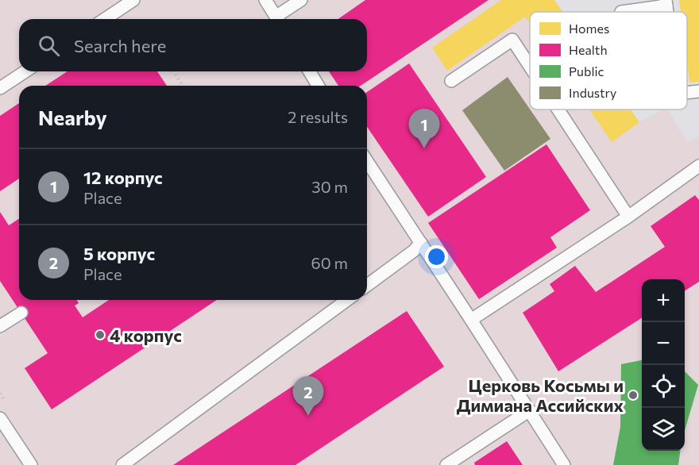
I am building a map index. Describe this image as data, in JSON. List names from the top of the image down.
{
  "places": ["4 корпус", "Церковь Косьмы и Димиана Ассийских"],
  "legend": [
    "Homes",
    "Health",
    "Public",
    "Industry"
  ],
  "page": {
    "search": "Search here",
    "heading": ["Nearby", "2 results"],
    "pins": ["1", "2"],
    "list": [
      {
        "mark": "1",
        "name": "12 корпус",
        "note": "Place",
        "value": "30 m"
      },
      {
        "mark": "2",
        "name": "5 корпус",
        "note": "Place",
        "value": "60 m"
      }
    ],
    "map_buttons": ["+", "−"]
  }
}
